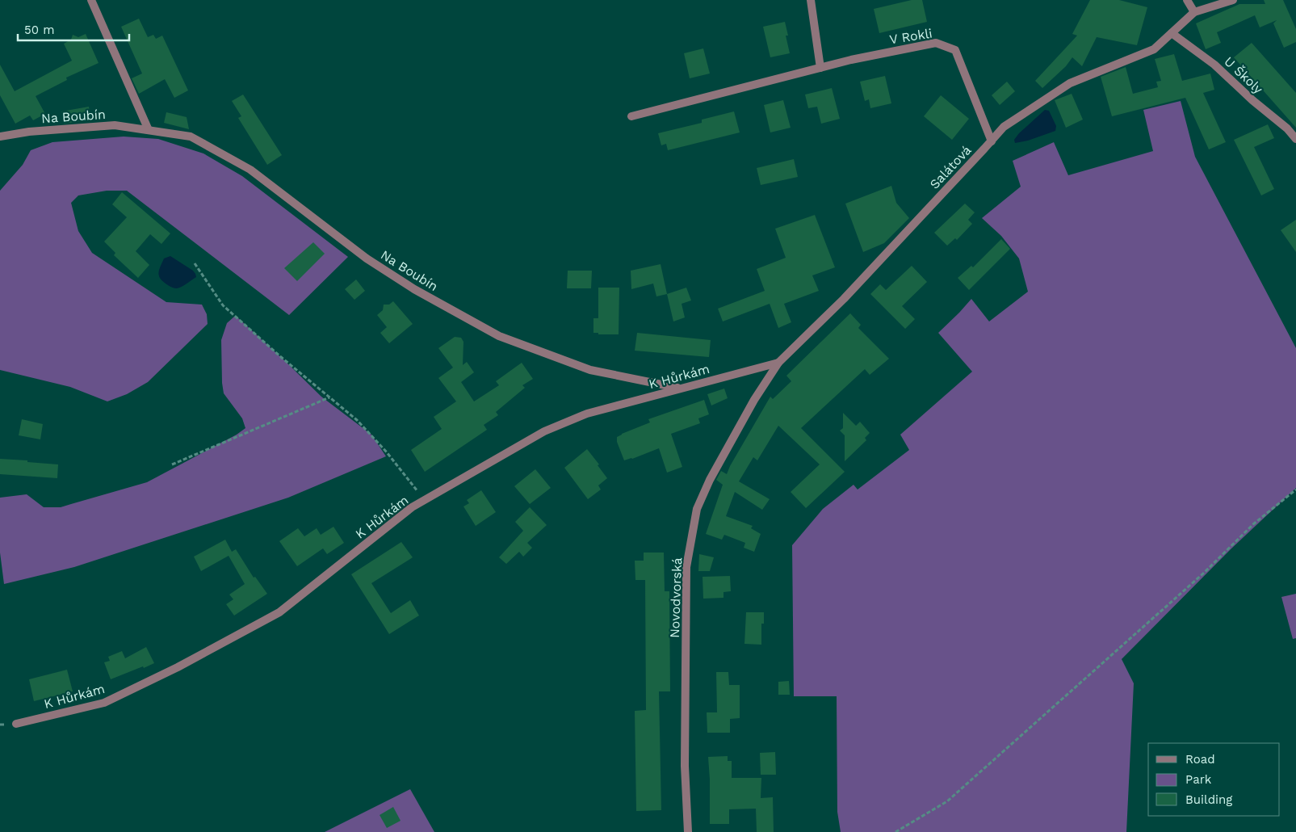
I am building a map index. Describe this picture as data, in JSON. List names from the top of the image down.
{
  "streets": {
    "street": [
      "V Rokli",
      "U Školy",
      "Na Boubín",
      "Salátová",
      "K Hůrkám",
      "Novodvorská"
    ]
  },
  "crossings": [
    ["V Rokli", "Salátová"],
    ["U Školy", "Salátová"],
    ["Na Boubín", "K Hůrkám"],
    ["Salátová", "K Hůrkám"],
    ["Salátová", "Novodvorská"],
    ["K Hůrkám", "Novodvorská"]
  ],
  "legend": ["Road", "Park", "Building"],
  "scale_bar": "50 m"
}
